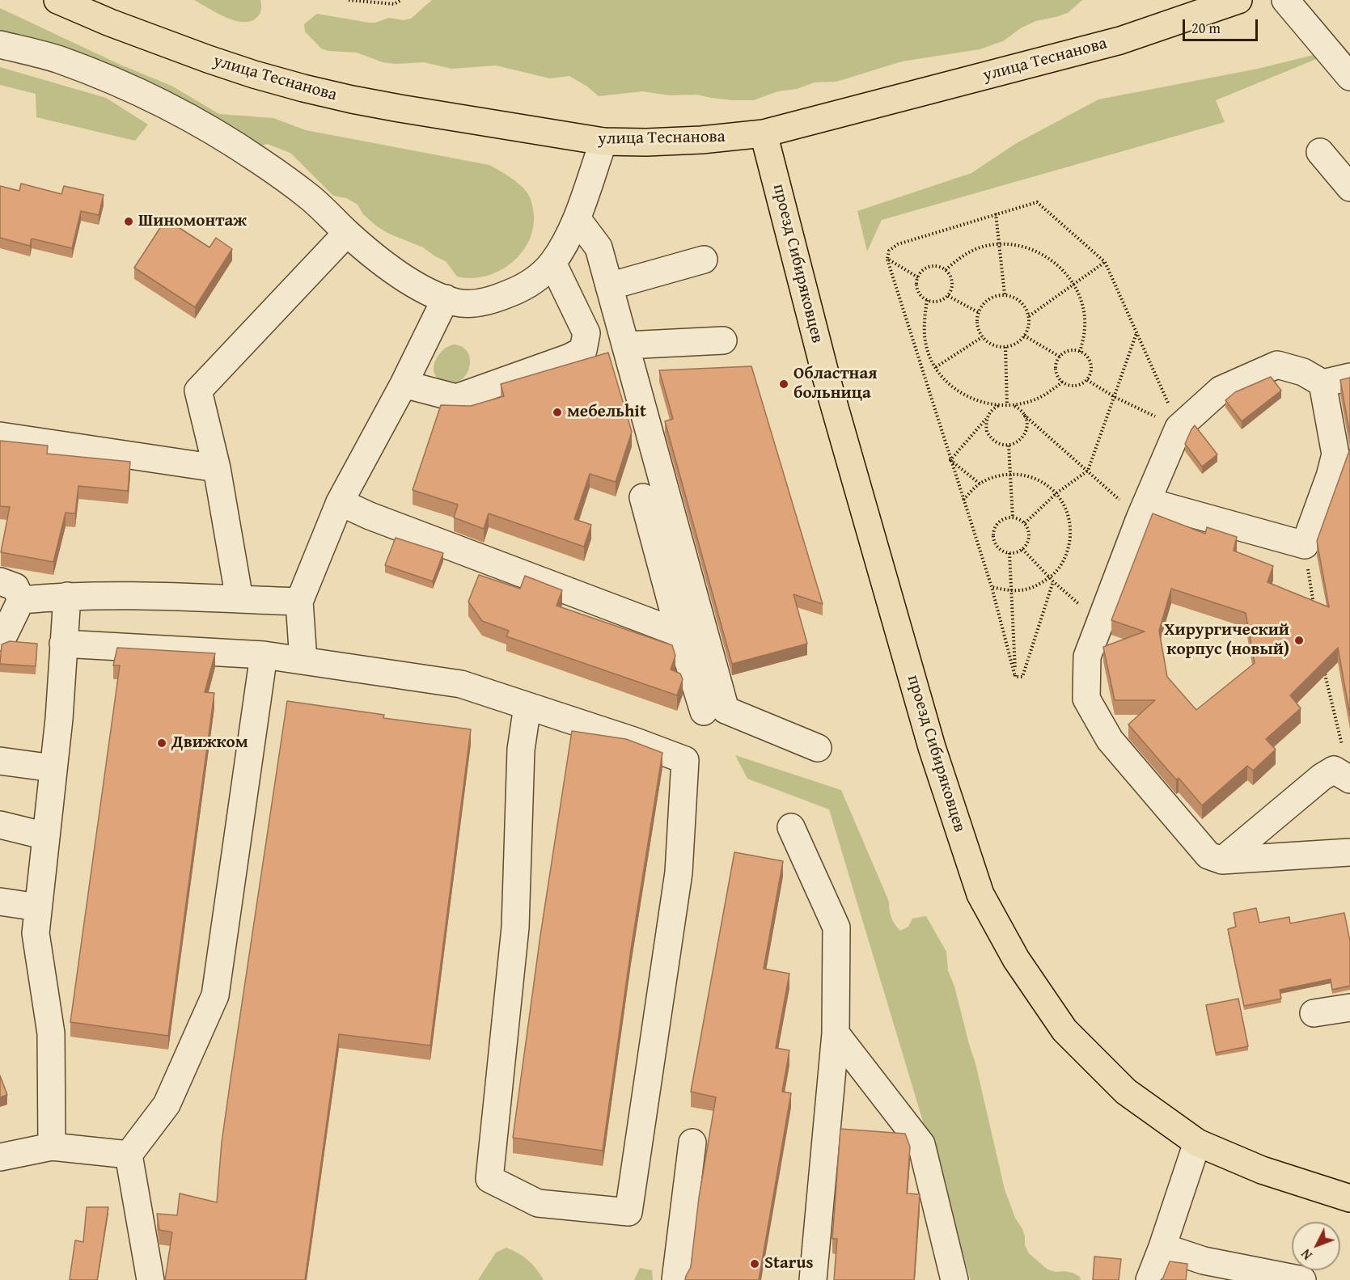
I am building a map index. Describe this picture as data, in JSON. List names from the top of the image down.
{
  "streets": {
    "main road": ["улица Теснанова", "проезд Сибиряковцев"]
  },
  "crossings": [
    ["улица Теснанова", "проезд Сибиряковцев"]
  ],
  "places": [
    "Шиномонтаж",
    "Областная больница",
    "мебельhit",
    "Хирургический корпус (новый)",
    "Движком",
    "Starus"
  ],
  "scale_bar": "20 m",
  "north": "bottom left"
}
